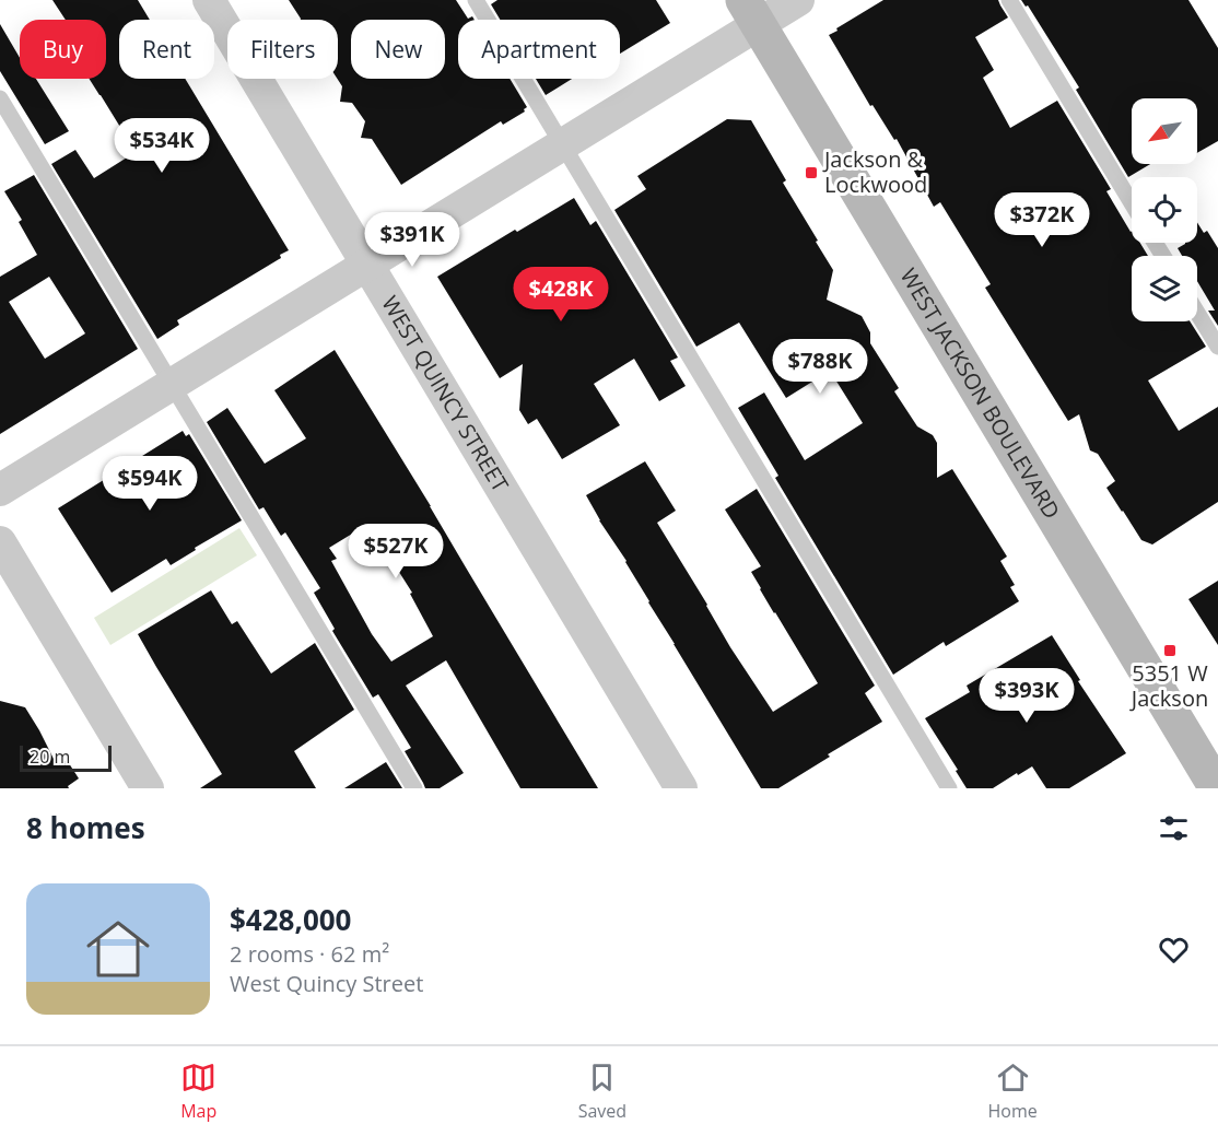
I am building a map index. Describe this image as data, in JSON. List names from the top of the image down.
{
  "streets": {
    "street": ["WEST QUINCY STREET", "WEST JACKSON BOULEVARD"]
  },
  "places": {
    "transit": ["Jackson & Lockwood", "5351 W Jackson"]
  },
  "scale_bar": "20 m",
  "north": "bottom left",
  "page": {
    "chip": [
      "Buy",
      "Rent",
      "Filters",
      "New",
      "Apartment"
    ],
    "price": [
      "$534K",
      "$372K",
      "$391K",
      "$428K",
      "$788K",
      "$594K",
      "$527K",
      "$393K"
    ],
    "scale": "20 m",
    "heading": "8 homes",
    "list": [
      {
        "name": "$428,000",
        "note": "2 rooms · 62 m² · West Quincy Street"
      }
    ],
    "tabs": ["Map", "Saved", "Home"]
  }
}
